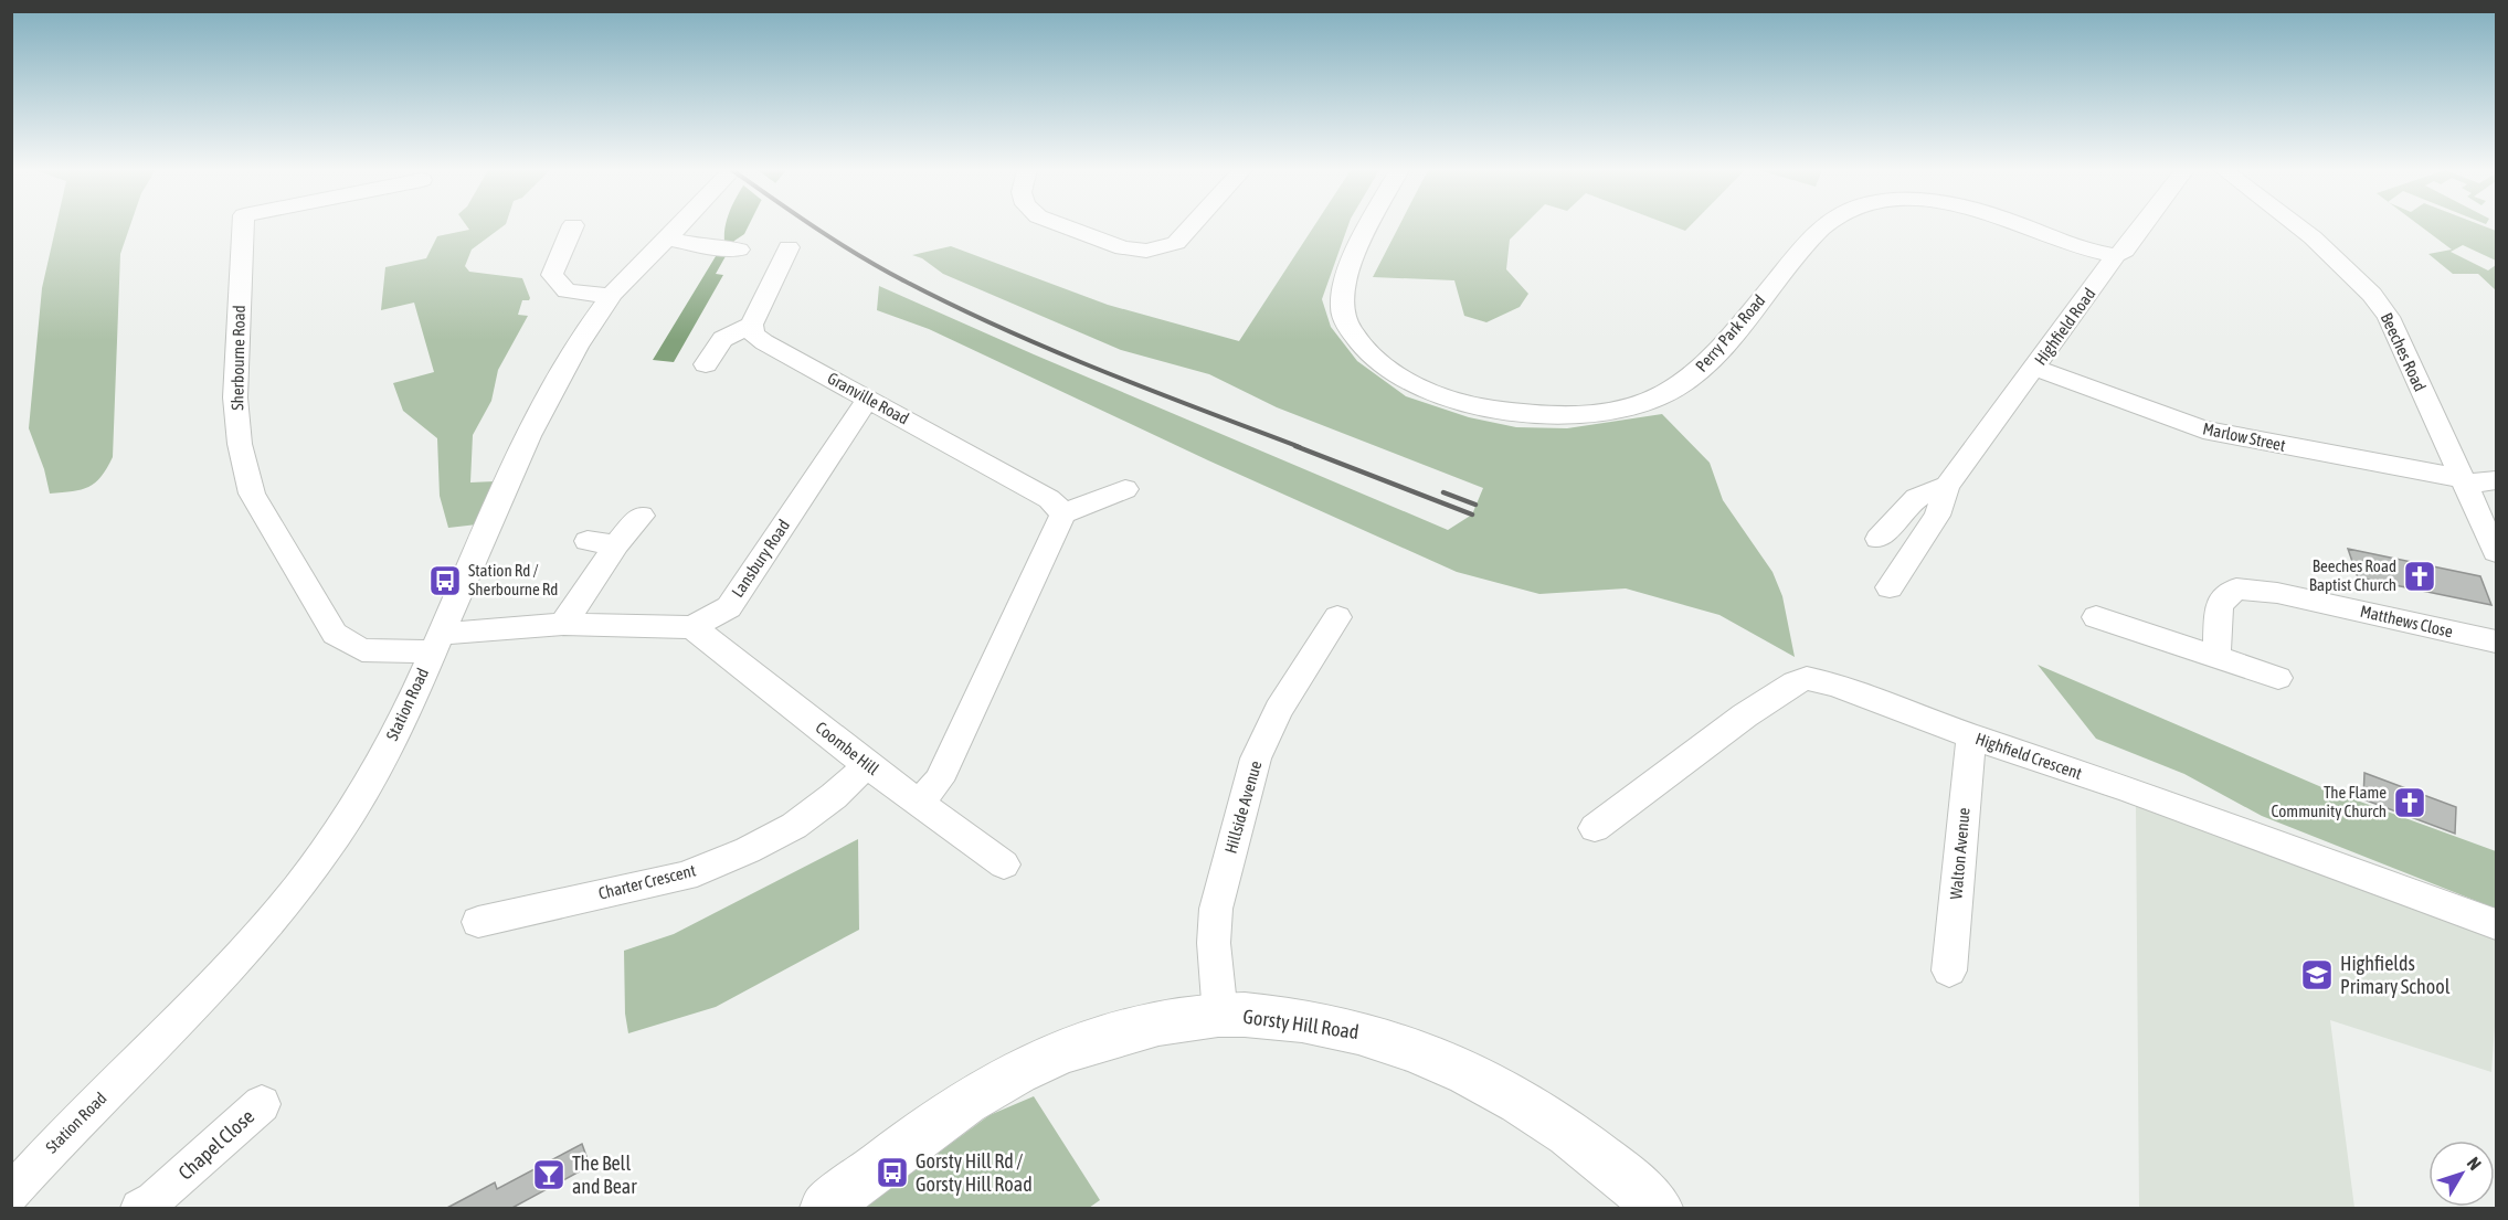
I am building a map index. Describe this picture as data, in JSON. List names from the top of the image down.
{
  "streets": {
    "main road": ["Gorsty Hill Road"],
    "street": [
      "Highfield Road",
      "Perry Park Road",
      "Beeches Road",
      "Sherbourne Road",
      "Granville Road",
      "Marlow Street",
      "Lansbury Road",
      "Matthews Close",
      "Station Road",
      "Coombe Hill",
      "Highfield Crescent",
      "Hillside Avenue",
      "Walton Avenue",
      "Charter Crescent",
      "Chapel Close"
    ]
  },
  "crossings": [
    ["Highfield Road", "Perry Park Road"],
    ["Highfield Road", "Marlow Street"],
    ["Beeches Road", "Marlow Street"],
    ["Sherbourne Road", "Station Road"],
    ["Granville Road", "Lansbury Road"],
    ["Lansbury Road", "Coombe Hill"],
    ["Coombe Hill", "Charter Crescent"],
    ["Highfield Crescent", "Walton Avenue"],
    ["Hillside Avenue", "Gorsty Hill Road"]
  ],
  "places": {
    "church": ["Beeches Road Baptist Church", "The Flame Community Church"],
    "bus stop": ["Station Rd / Sherbourne Rd", "Gorsty Hill Rd / Gorsty Hill Road"],
    "school or university": ["Highfields Primary School"],
    "bar": ["The Bell and Bear"]
  },
  "north": "top right"
}
